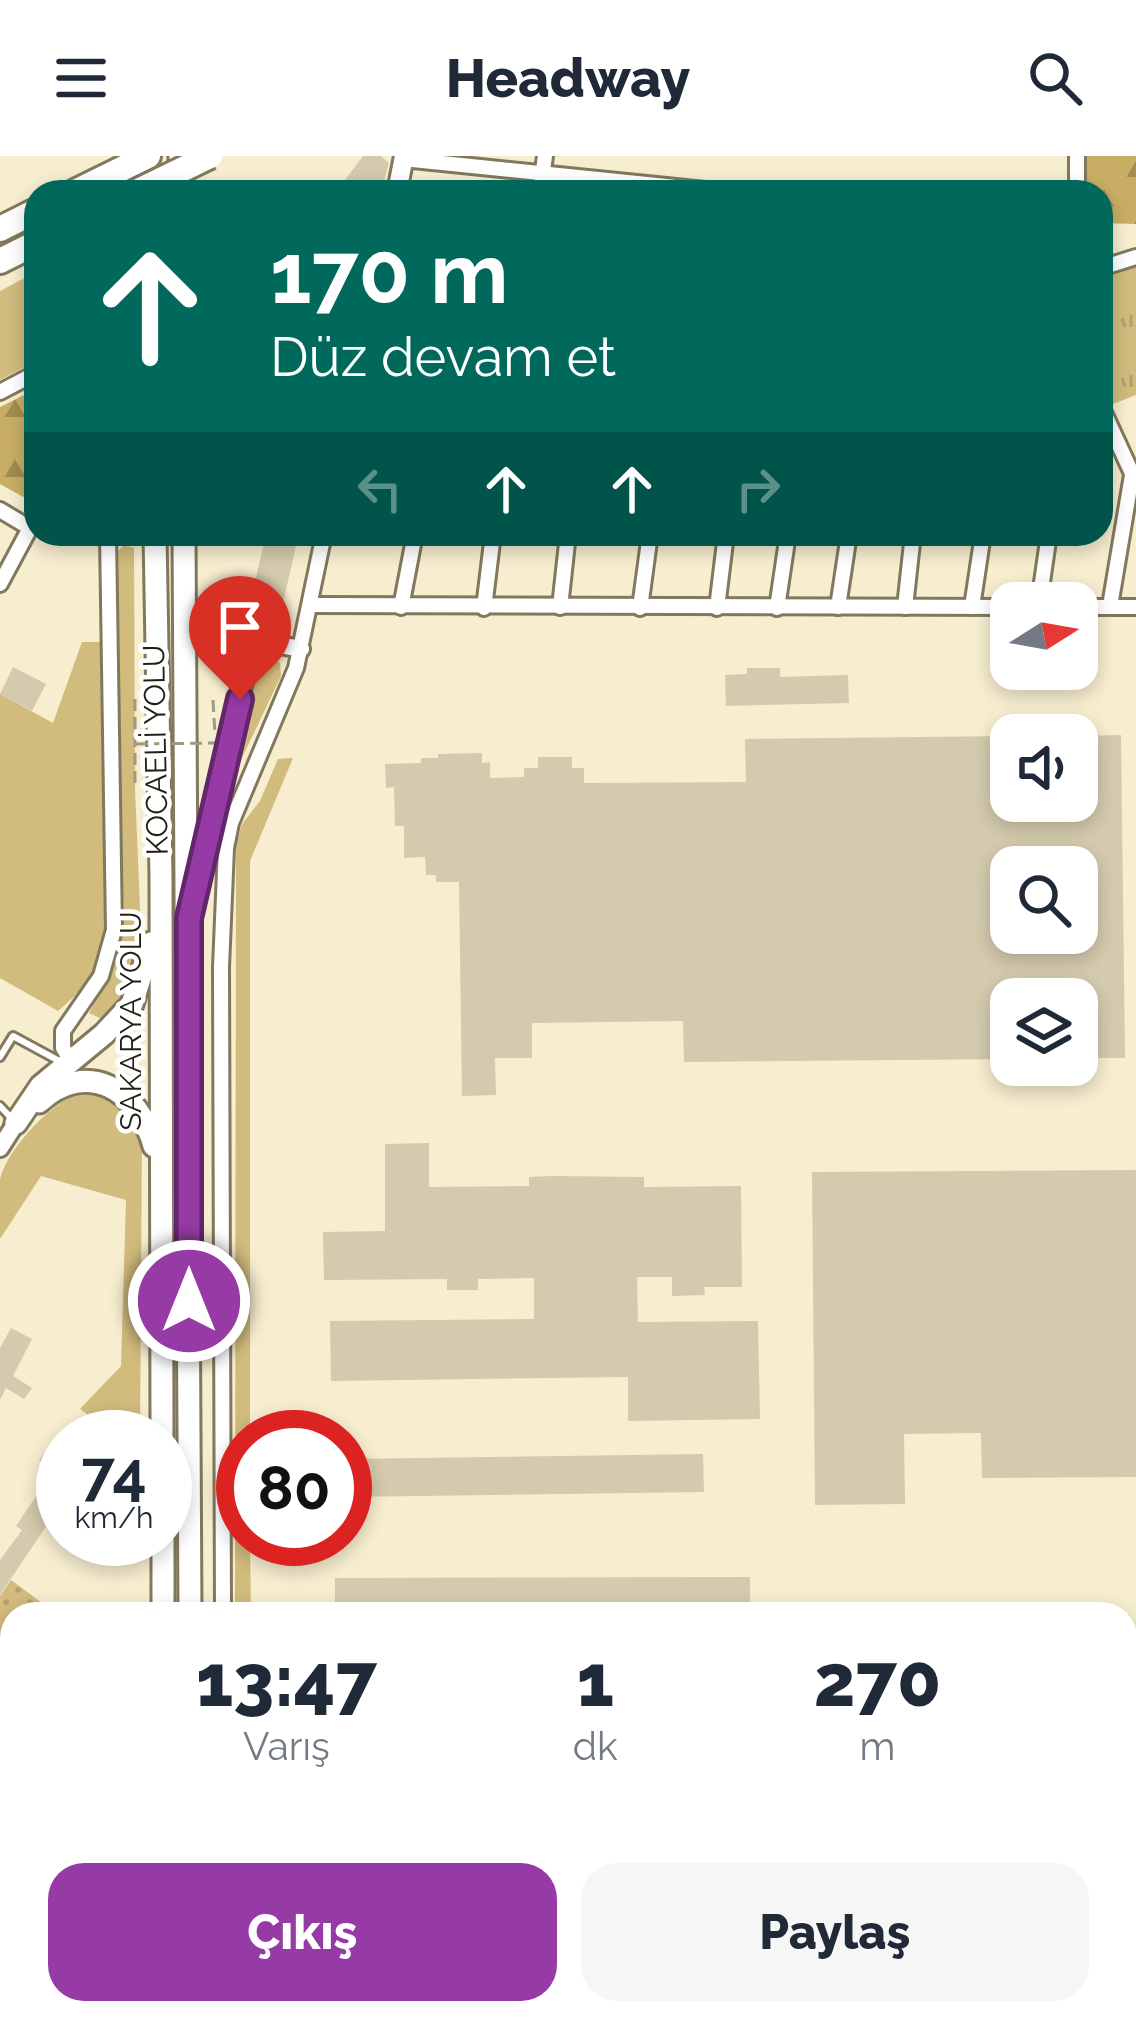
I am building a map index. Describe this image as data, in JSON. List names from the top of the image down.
{
  "streets": {
    "highway": ["KOCAELİ YOLU", "SAKARYA YOLU"]
  },
  "north": "right",
  "page": {
    "header": "Headway",
    "turn": ["170 m", "Düz devam et"],
    "speed": "74 km/h",
    "limit": "80",
    "eta": [
      "13:47",
      "Varış",
      "1",
      "dk",
      "270",
      "m"
    ],
    "buttons": ["Çıkış", "Paylaş"]
  }
}
